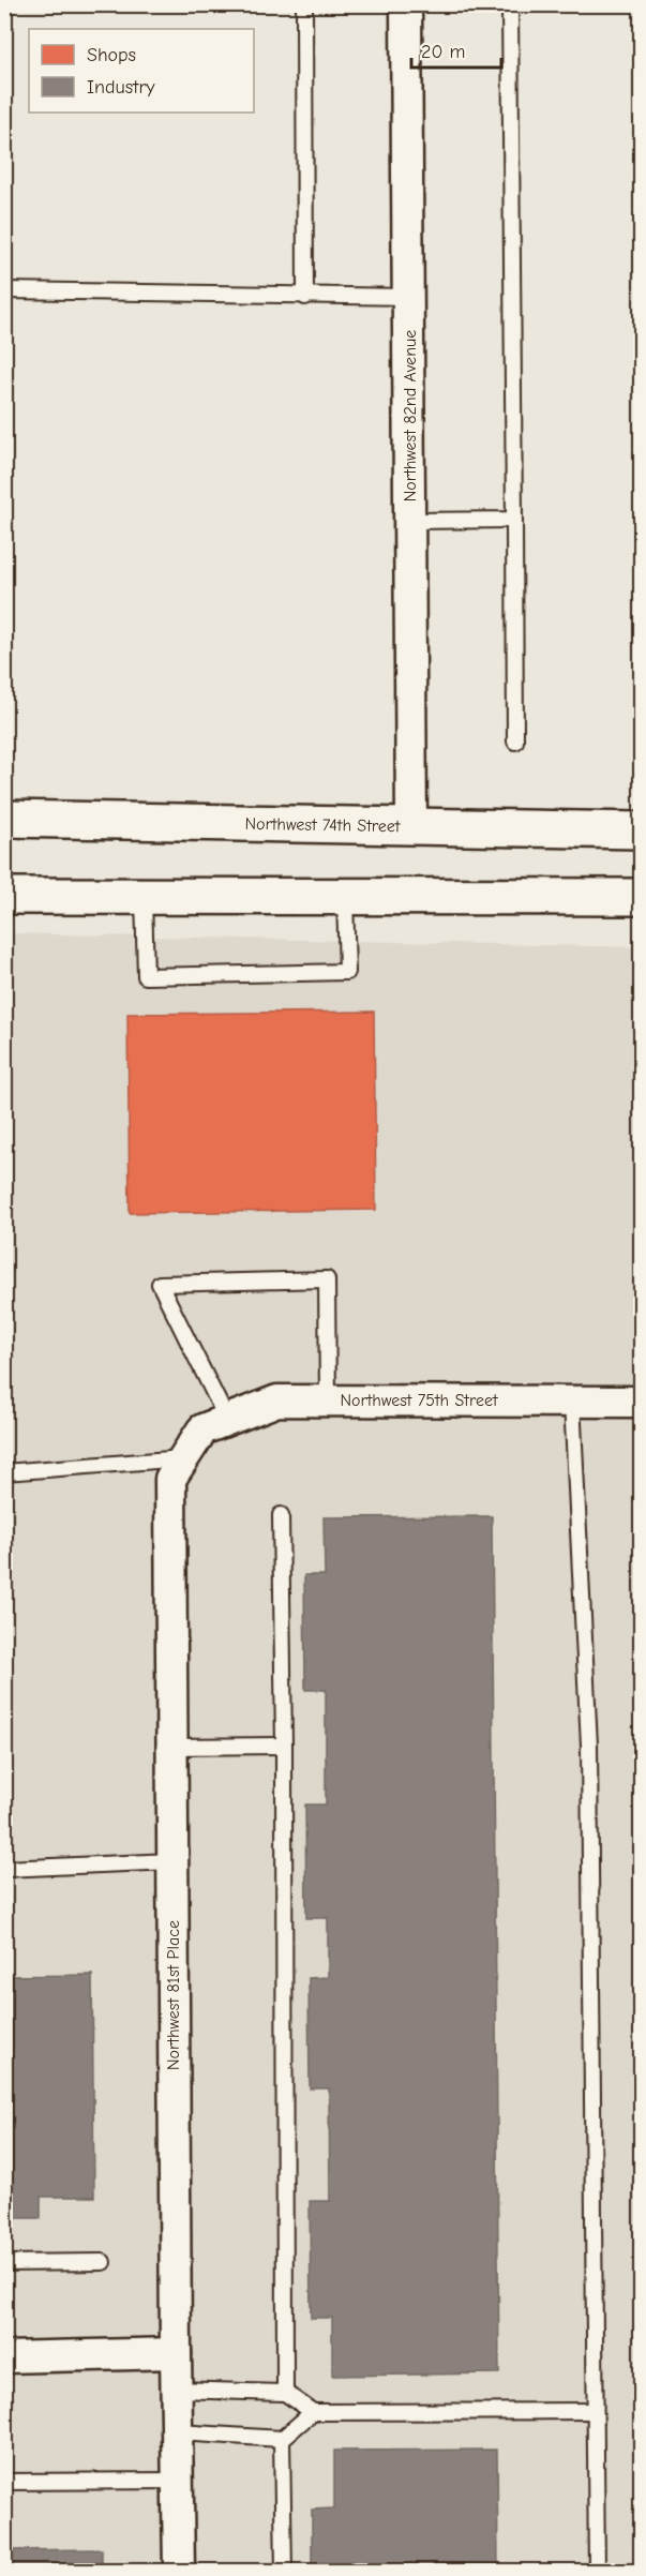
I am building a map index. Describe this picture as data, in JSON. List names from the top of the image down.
{
  "streets": {
    "main road": ["Northwest 74th Street"],
    "street": ["Northwest 82nd Avenue", "Northwest 75th Street", "Northwest 81st Place"]
  },
  "crossings": [
    ["Northwest 82nd Avenue", "Northwest 74th Street"],
    ["Northwest 75th Street", "Northwest 81st Place"]
  ],
  "legend": ["Shops", "Industry"],
  "scale_bar": "20 m"
}
